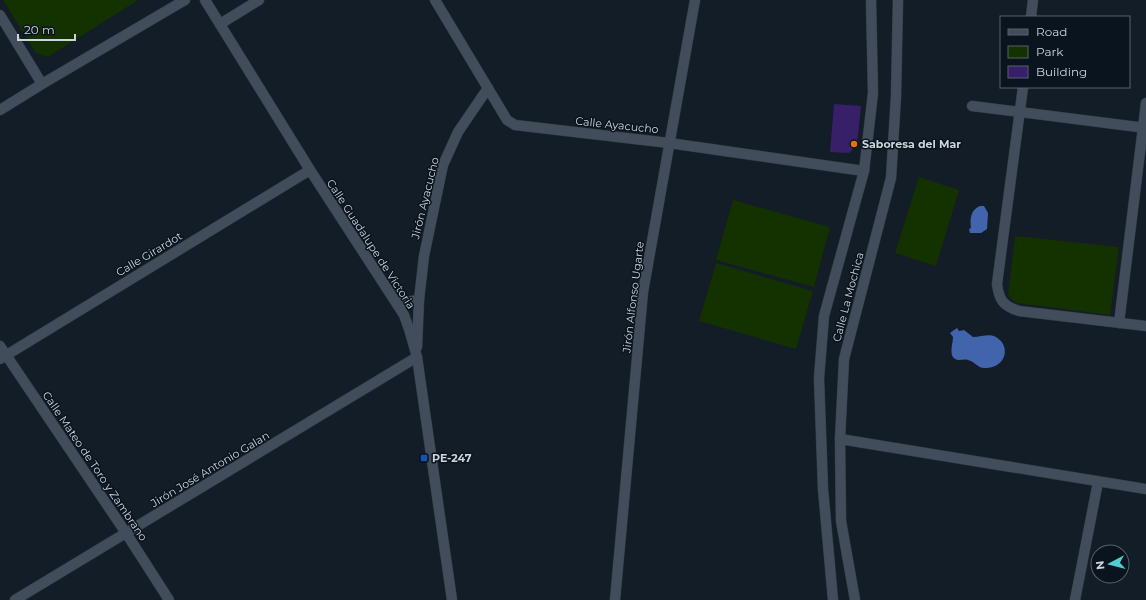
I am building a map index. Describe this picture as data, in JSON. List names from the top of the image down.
{
  "streets": {
    "street": [
      "Calle Ayacucho",
      "Jirón Ayacucho",
      "Calle Guadalupe de Victoria",
      "Calle Girardot",
      "Jirón Alfonso Ugarte",
      "Calle La Mochica",
      "Calle Mateo de Toro y Zambrano",
      "Jirón José Antonio Galan"
    ]
  },
  "crossings": [
    ["Calle Ayacucho", "Jirón Ayacucho"],
    ["Calle Ayacucho", "Jirón Alfonso Ugarte"],
    ["Calle Ayacucho", "Calle La Mochica"],
    ["Jirón Ayacucho", "Calle Guadalupe de Victoria"],
    ["Jirón Ayacucho", "Jirón José Antonio Galan"],
    ["Calle Guadalupe de Victoria", "Calle Girardot"],
    ["Calle Guadalupe de Victoria", "Jirón José Antonio Galan"],
    ["Calle Girardot", "Calle Mateo de Toro y Zambrano"],
    ["Calle Mateo de Toro y Zambrano", "Jirón José Antonio Galan"]
  ],
  "places": {
    "other": ["Saboresa del Mar"],
    "transit": ["PE-247"]
  },
  "legend": ["Road", "Park", "Building"],
  "scale_bar": "20 m",
  "north": "left"
}
